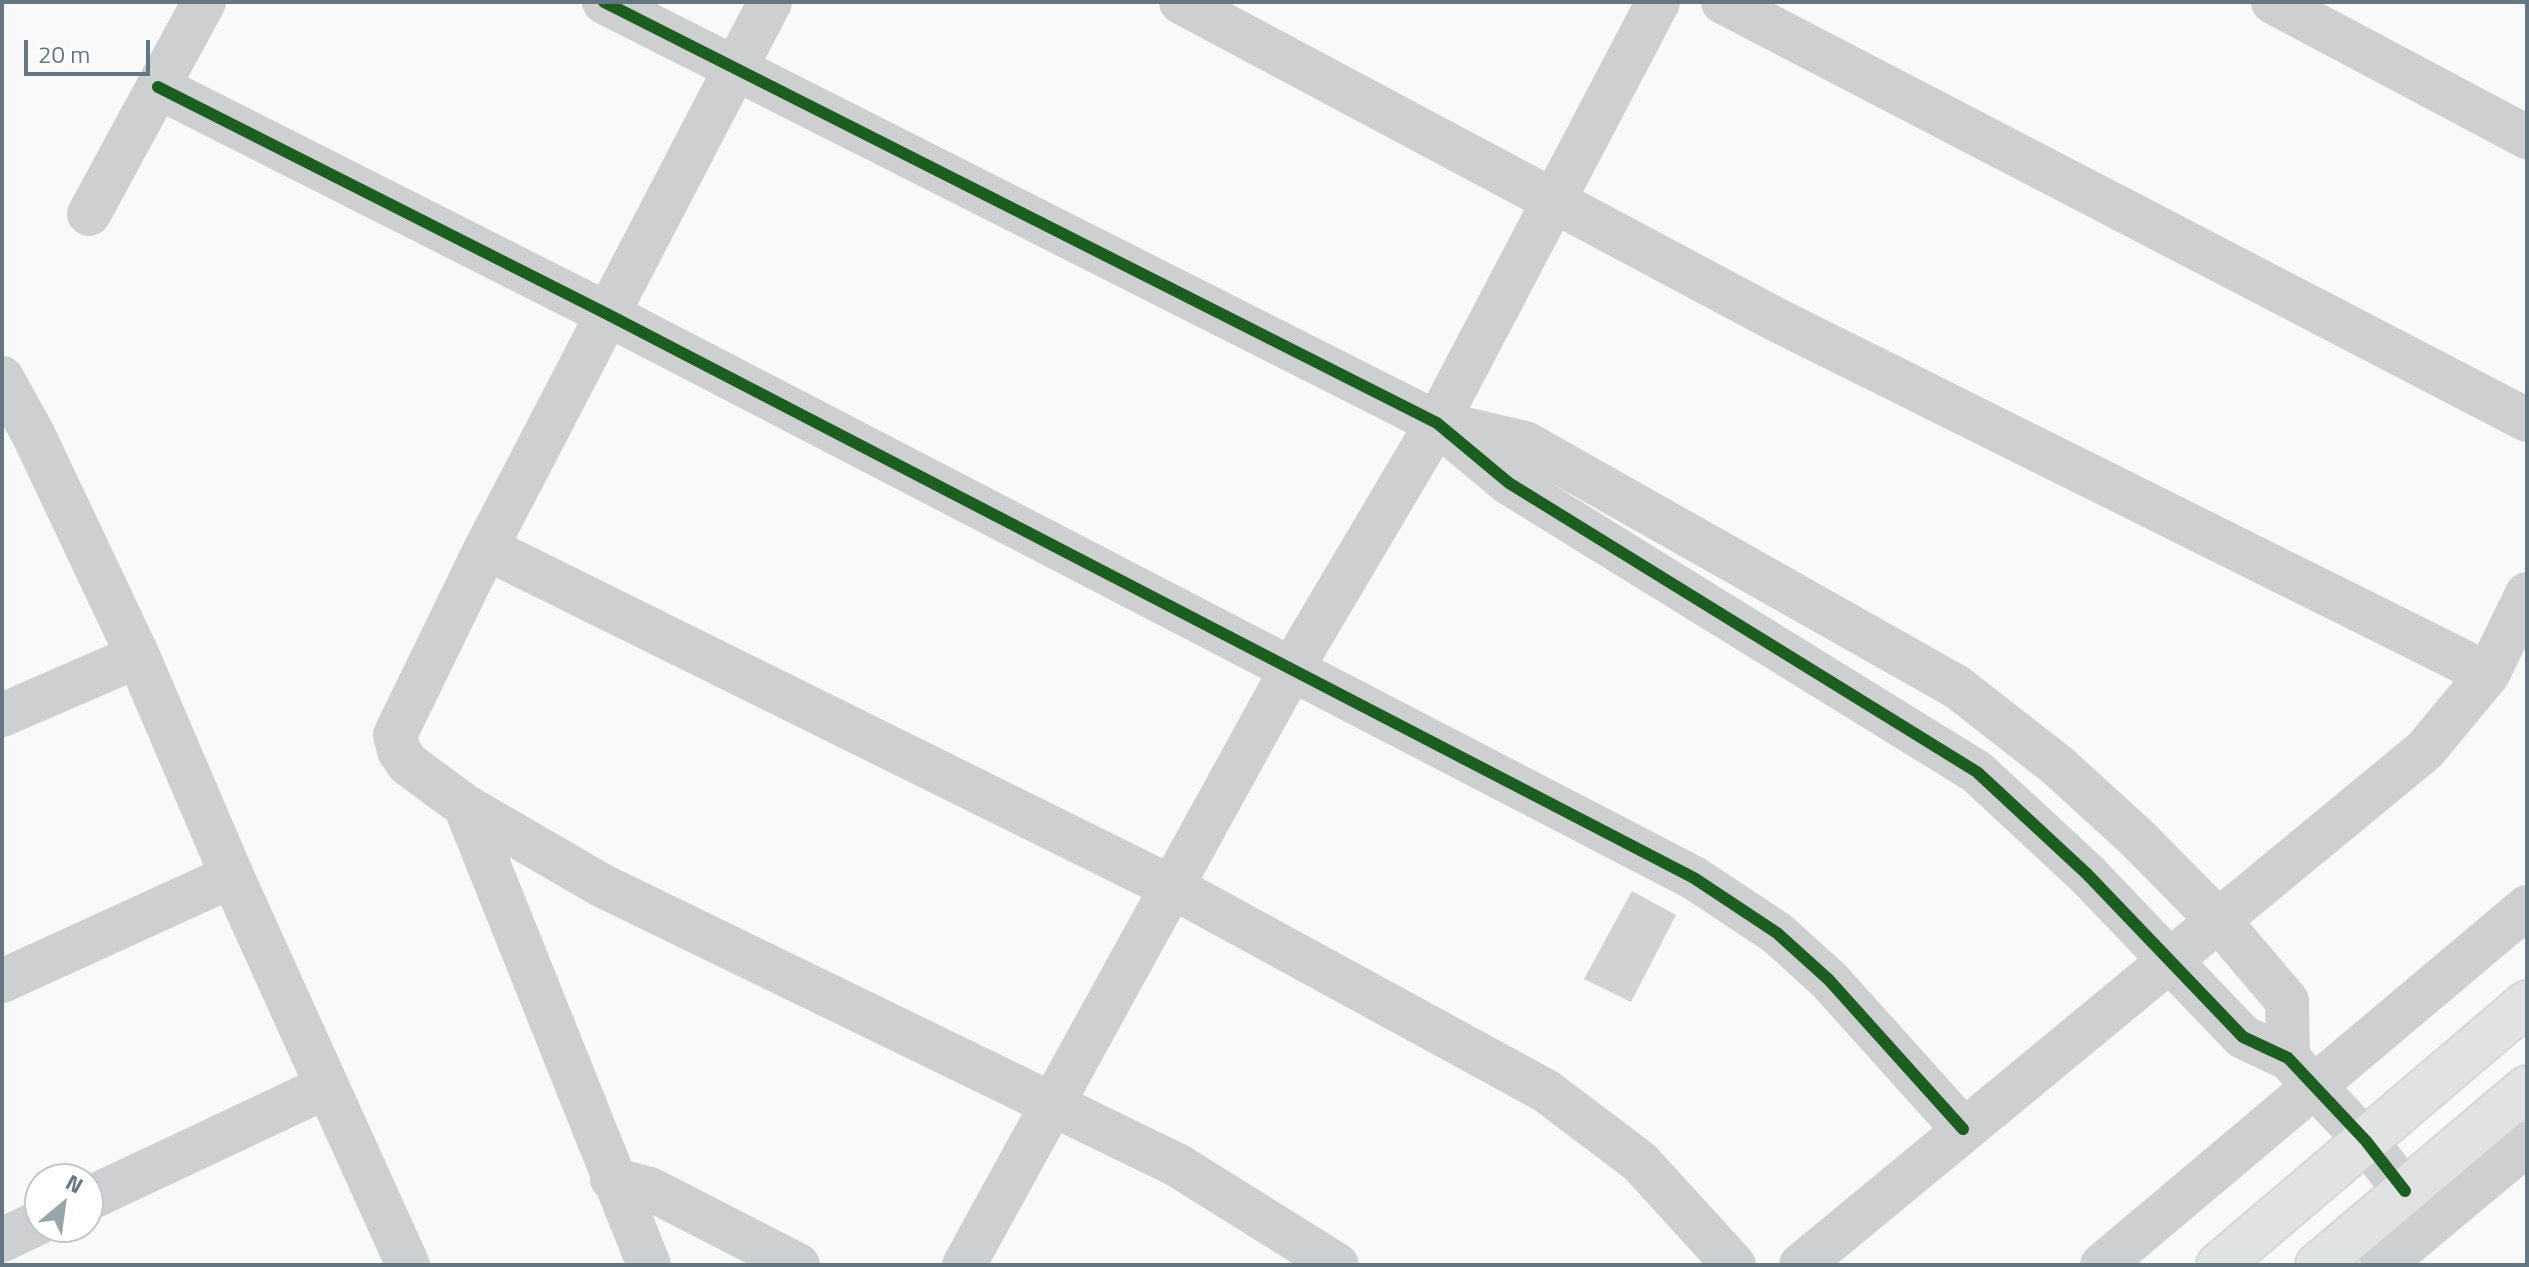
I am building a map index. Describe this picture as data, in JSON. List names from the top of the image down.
{
  "scale_bar": "20 m",
  "north": "top right"
}
